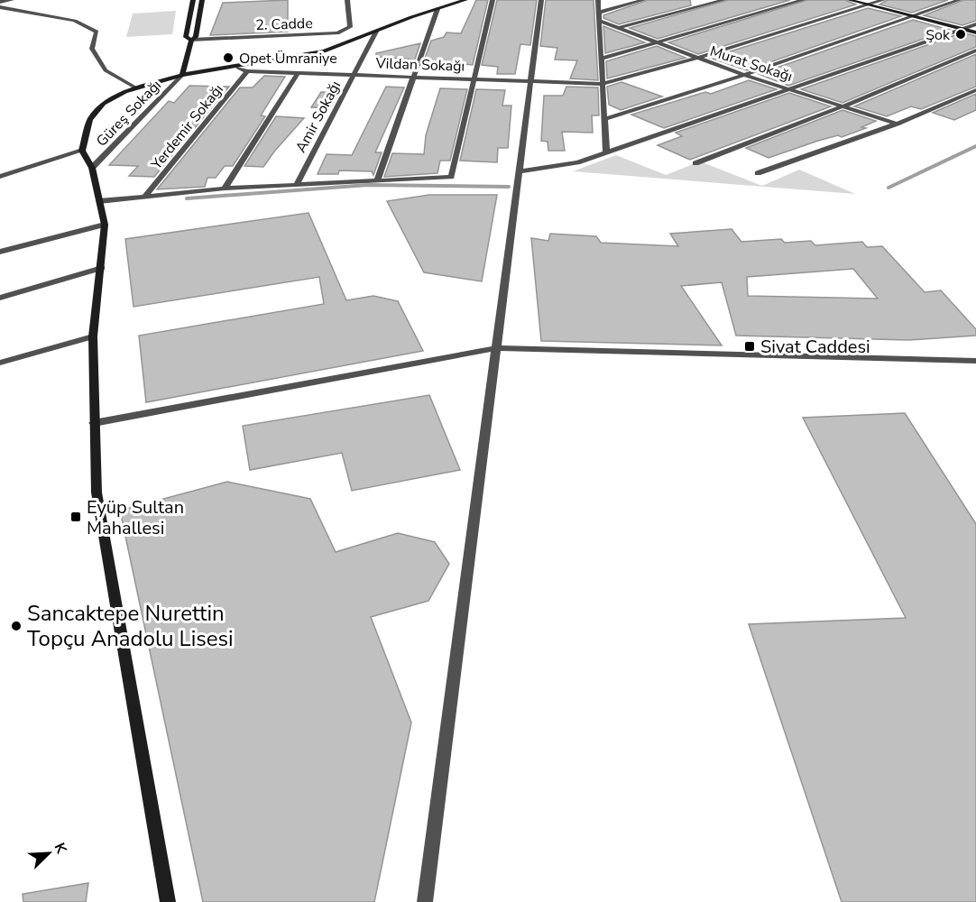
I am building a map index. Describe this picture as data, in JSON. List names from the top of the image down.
{
  "streets": {
    "street": [
      "2. Cadde",
      "Murat Sokağı",
      "Vildan Sokağı",
      "Güreş Sokağı",
      "Amir Sokağı",
      "Yerdemir Sokağı"
    ]
  },
  "crossings": [
    ["Murat Sokağı", "Vildan Sokağı"],
    ["Vildan Sokağı", "Amir Sokağı"],
    ["Vildan Sokağı", "Yerdemir Sokağı"]
  ],
  "places": {
    "other": ["Şok", "Opet Ümraniye", "Sancaktepe Nurettin Topçu Anadolu Lisesi"],
    "transit": ["Sivat Caddesi", "Eyüp Sultan Mahallesi"]
  },
  "north": "top right"
}
